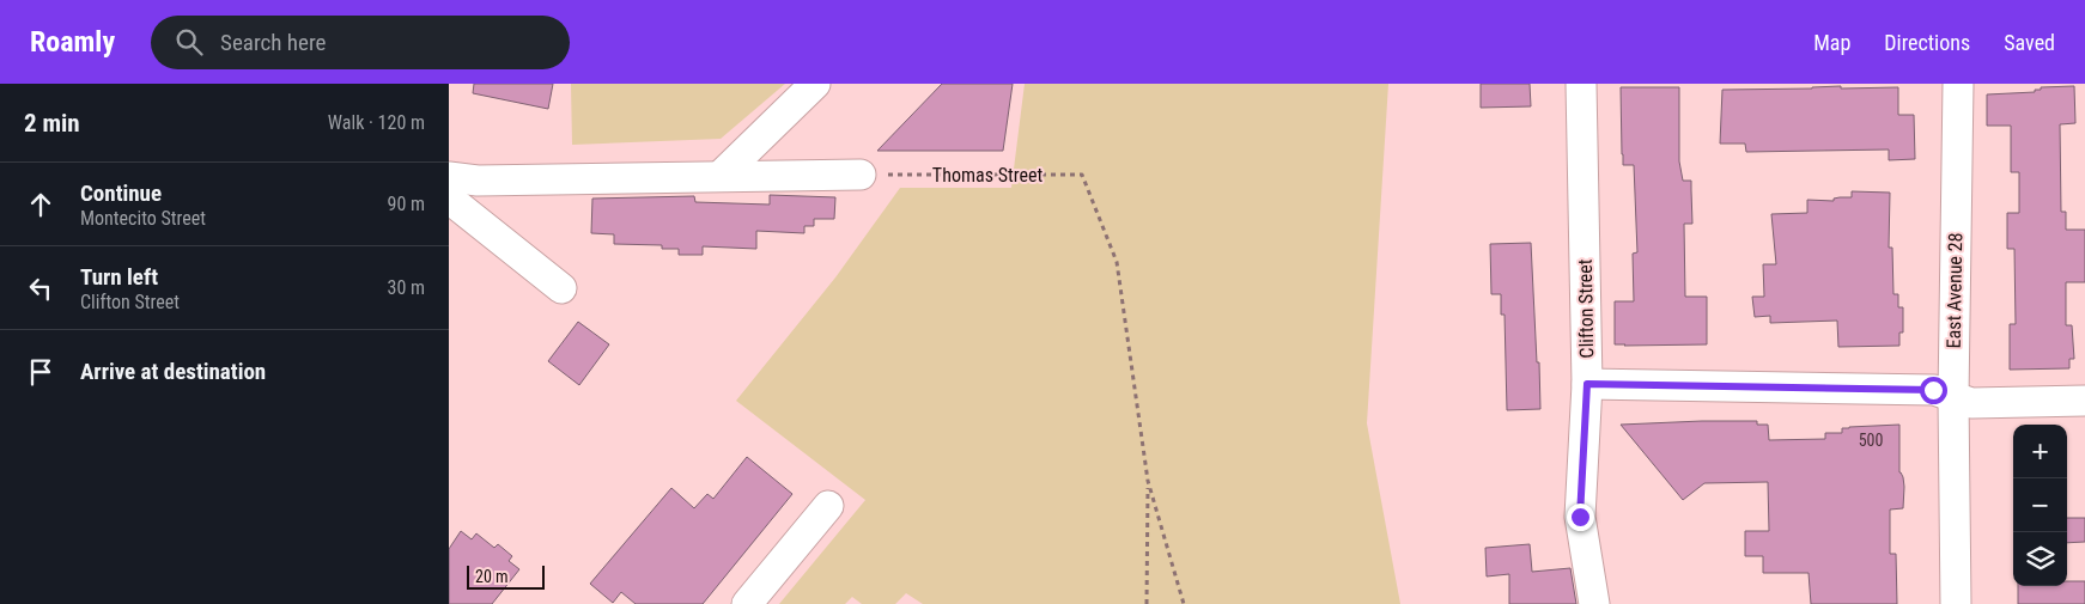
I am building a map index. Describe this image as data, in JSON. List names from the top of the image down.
{
  "streets": {
    "street": ["East Avenue 28", "Clifton Street"],
    "path": ["Thomas Street"]
  },
  "house_numbers": ["500"],
  "scale_bar": "20 m",
  "page": {
    "header": "Roamly",
    "search": "Search here",
    "nav": ["Map", "Directions", "Saved"],
    "heading": ["2 min", "Walk · 120 m"],
    "list": [
      ["Continue", "Montecito Street", "90 m"],
      ["Turn left", "Clifton Street", "30 m"],
      "Arrive at destination"
    ],
    "map_buttons": ["+", "−"],
    "scale": "20 m"
  }
}
